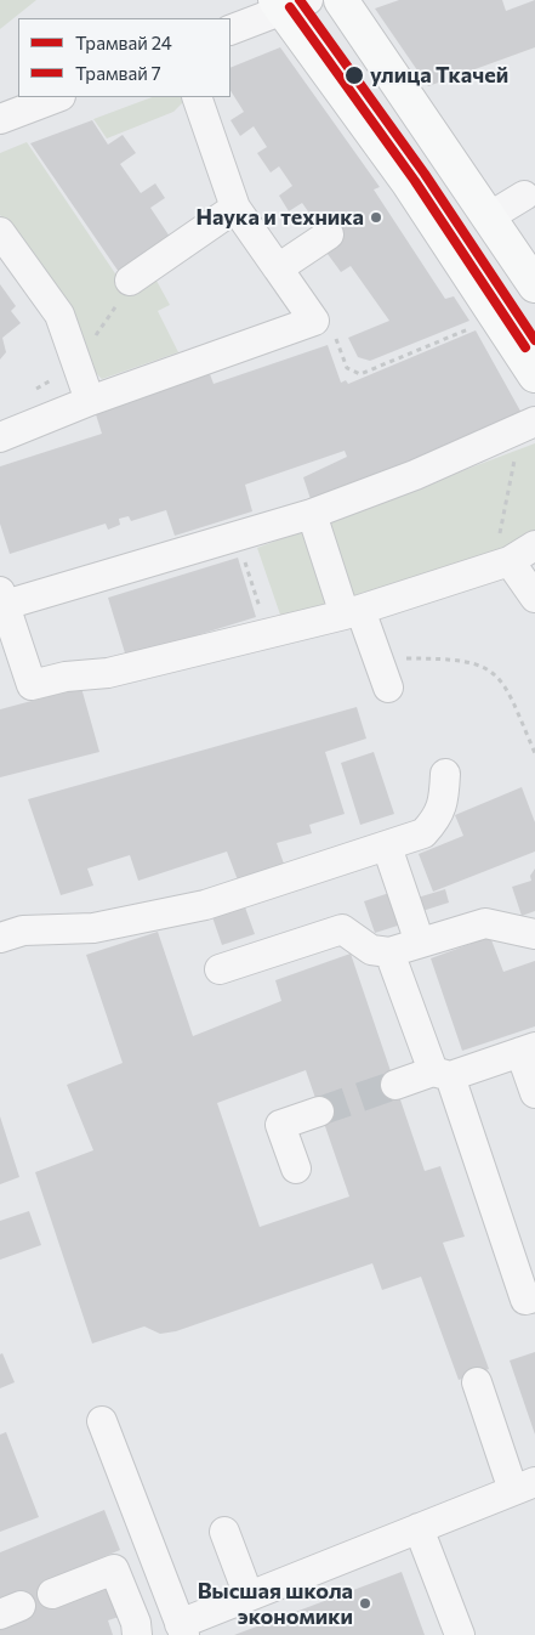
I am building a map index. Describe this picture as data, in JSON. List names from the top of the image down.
{
  "places": ["улица Ткачей", "Наука и техника", "Высшая школа экономики"],
  "lines": ["tram line 24", "tram line 7"],
  "legend": ["Трамвай 24", "Трамвай 7"]
}
